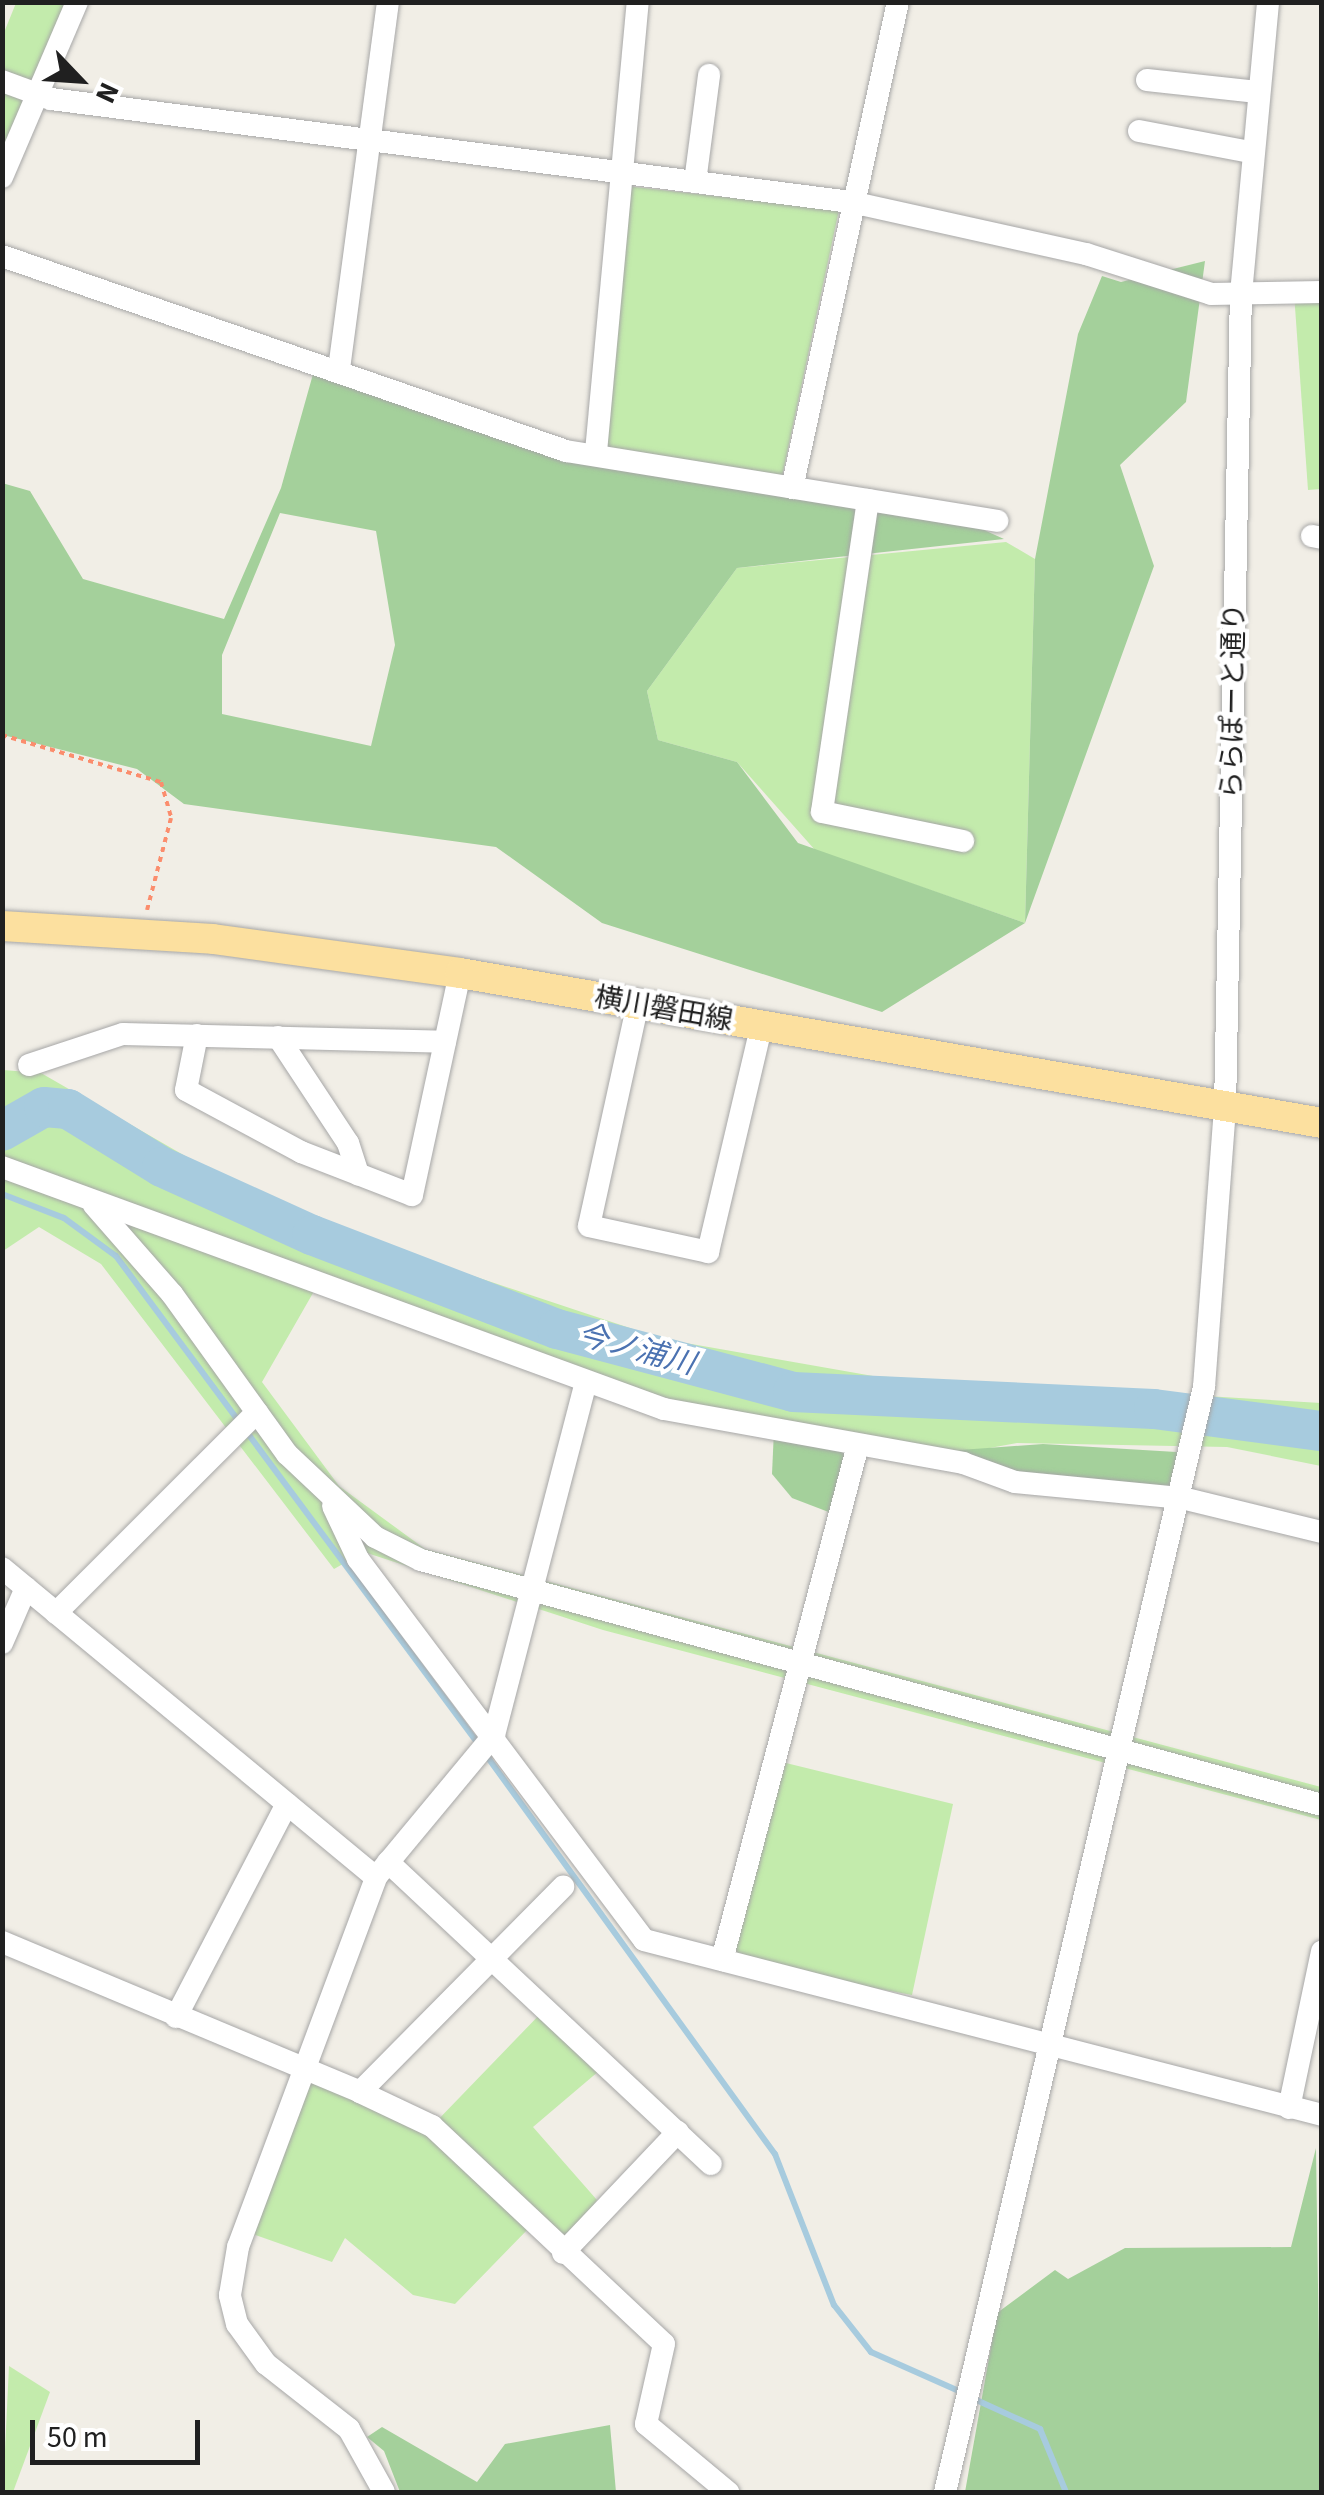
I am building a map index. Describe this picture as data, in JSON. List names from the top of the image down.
{
  "streets": {
    "main road": ["横川磐田線"],
    "street": ["ららぽーと通り"]
  },
  "crossings": [
    ["ららぽーと通り", "横川磐田線"]
  ],
  "water": ["今ノ浦川"],
  "scale_bar": "50 m",
  "north": "bottom right"
}
